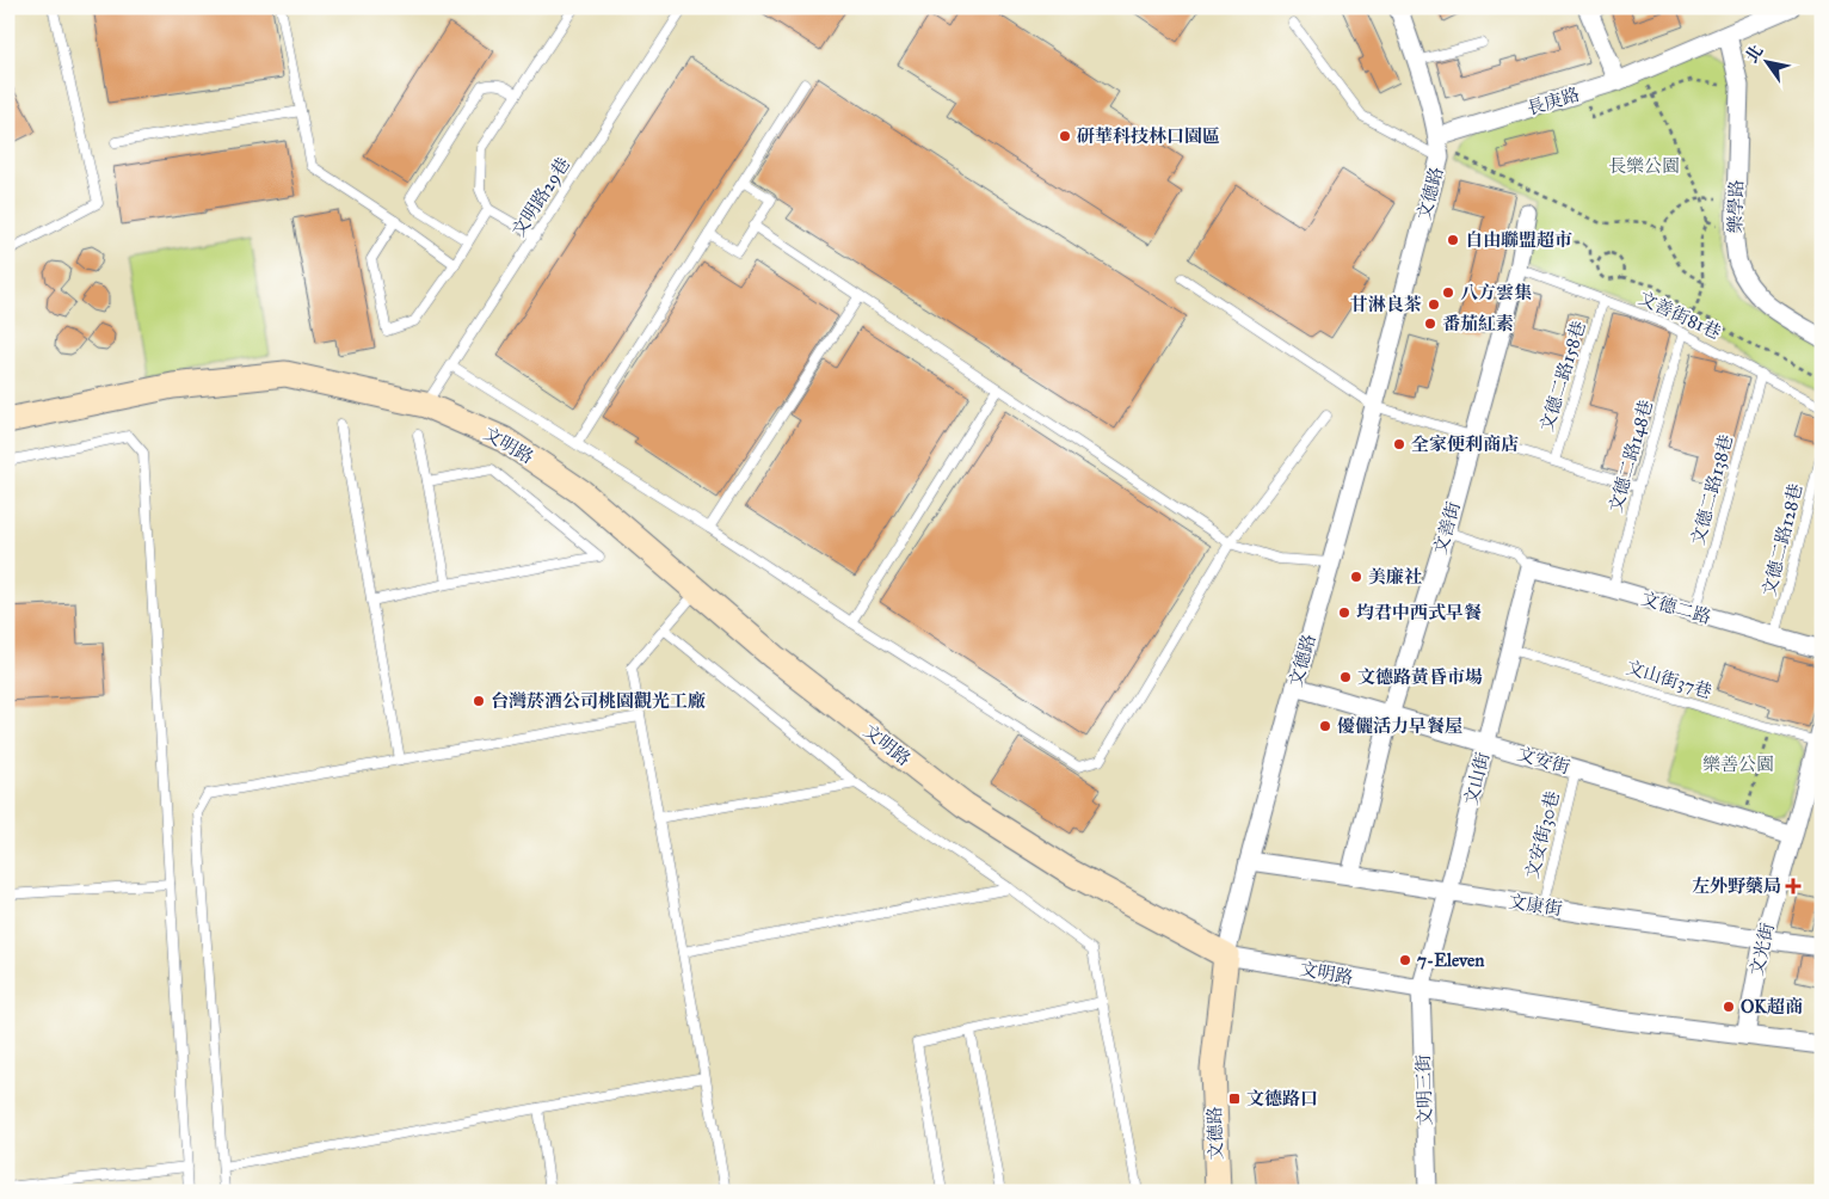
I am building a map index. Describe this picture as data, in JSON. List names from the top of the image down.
{
  "streets": {
    "street": [
      "長庚路",
      "文德路",
      "樂學路",
      "文明路",
      "文善街",
      "文德二路",
      "文安街",
      "文山街",
      "文康街",
      "文光街",
      "文明三街"
    ],
    "lane": [
      "文明路29巷",
      "文善街81巷",
      "文德二路158巷",
      "文德二路148巷",
      "文德二路138巷",
      "文德二路128巷",
      "文山街37巷",
      "文安街30巷"
    ]
  },
  "crossings": [
    ["長庚路", "文德路"],
    ["長庚路", "樂學路"],
    ["文德路", "文明路"],
    ["文德路", "文安街"],
    ["文德路", "文康街"],
    ["文明路29巷", "文明路"],
    ["文善街81巷", "文德二路158巷"],
    ["文善街81巷", "文德二路148巷"],
    ["文善街81巷", "文德二路138巷"],
    ["文善街81巷", "文善街"],
    ["文明路", "文山街"],
    ["文明路", "文光街"],
    ["文明路", "文明三街"],
    ["文德二路148巷", "文德二路"],
    ["文德二路138巷", "文德二路"],
    ["文善街", "文安街"],
    ["文善街", "文康街"],
    ["文德二路128巷", "文德二路"],
    ["文德二路", "文山街"],
    ["文山街37巷", "文山街"],
    ["文山街37巷", "文光街"],
    ["文安街", "文山街"],
    ["文安街", "文安街30巷"],
    ["文安街", "文光街"],
    ["文山街", "文康街"],
    ["文山街", "文明三街"],
    ["文安街30巷", "文康街"],
    ["文康街", "文光街"]
  ],
  "parks": ["長樂公園", "樂善公園"],
  "places": {
    "other": [
      "研華科技林口園區",
      "自由聯盟超市",
      "八方雲集",
      "甘淋良茶",
      "番茄紅素",
      "全家便利商店",
      "美廉社",
      "均君中西式早餐",
      "文德路黃昏市場",
      "台灣菸酒公司桃園觀光工廠",
      "優儷活力早餐屋",
      "7-Eleven",
      "OK超商"
    ],
    "health": ["左外野藥局"],
    "transit": ["文德路口"]
  },
  "north": "top left"
}
